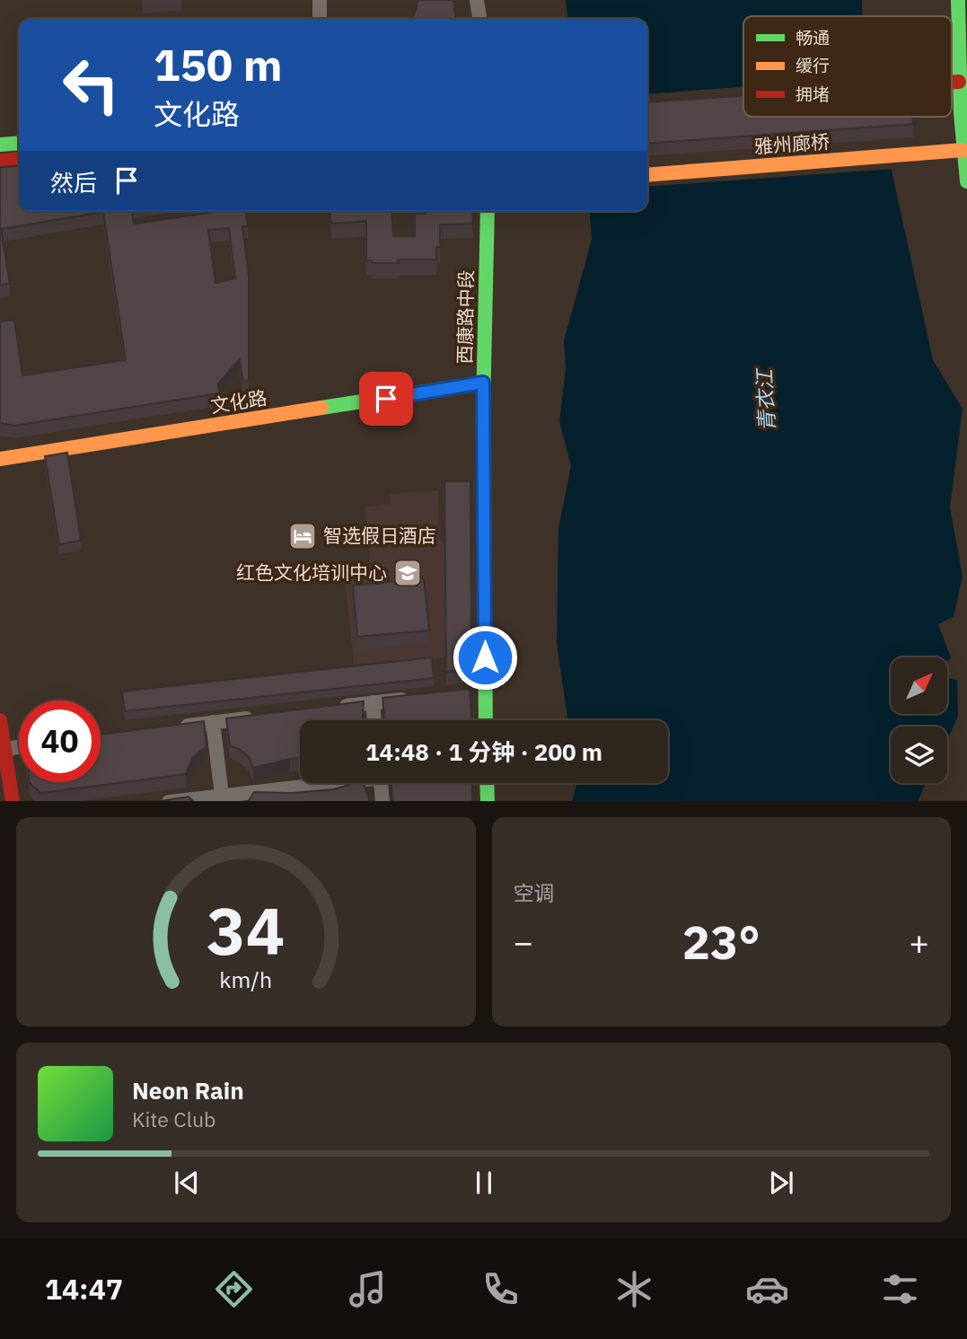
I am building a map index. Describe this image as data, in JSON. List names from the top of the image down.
{
  "streets": {
    "street": ["雅州廊桥", "西康路中段", "文化路"]
  },
  "crossings": [
    ["西康路中段", "文化路"]
  ],
  "water": ["青衣江"],
  "places": {
    "hotel": ["智选假日酒店"],
    "school or university": ["红色文化培训中心"]
  },
  "legend": ["畅通", "缓行", "拥堵"],
  "north": "top right",
  "page": {
    "turn": ["150 m", "文化路"],
    "then": "然后",
    "limit": "40",
    "trip": "14:48 · 1 分钟 · 200 m",
    "tile": "空调",
    "heat": ["−", "23°", "+"],
    "song": ["Neon Rain", "Kite Club"],
    "tabs": "14:47",
    "gauge": ["34", "km/h"]
  }
}
